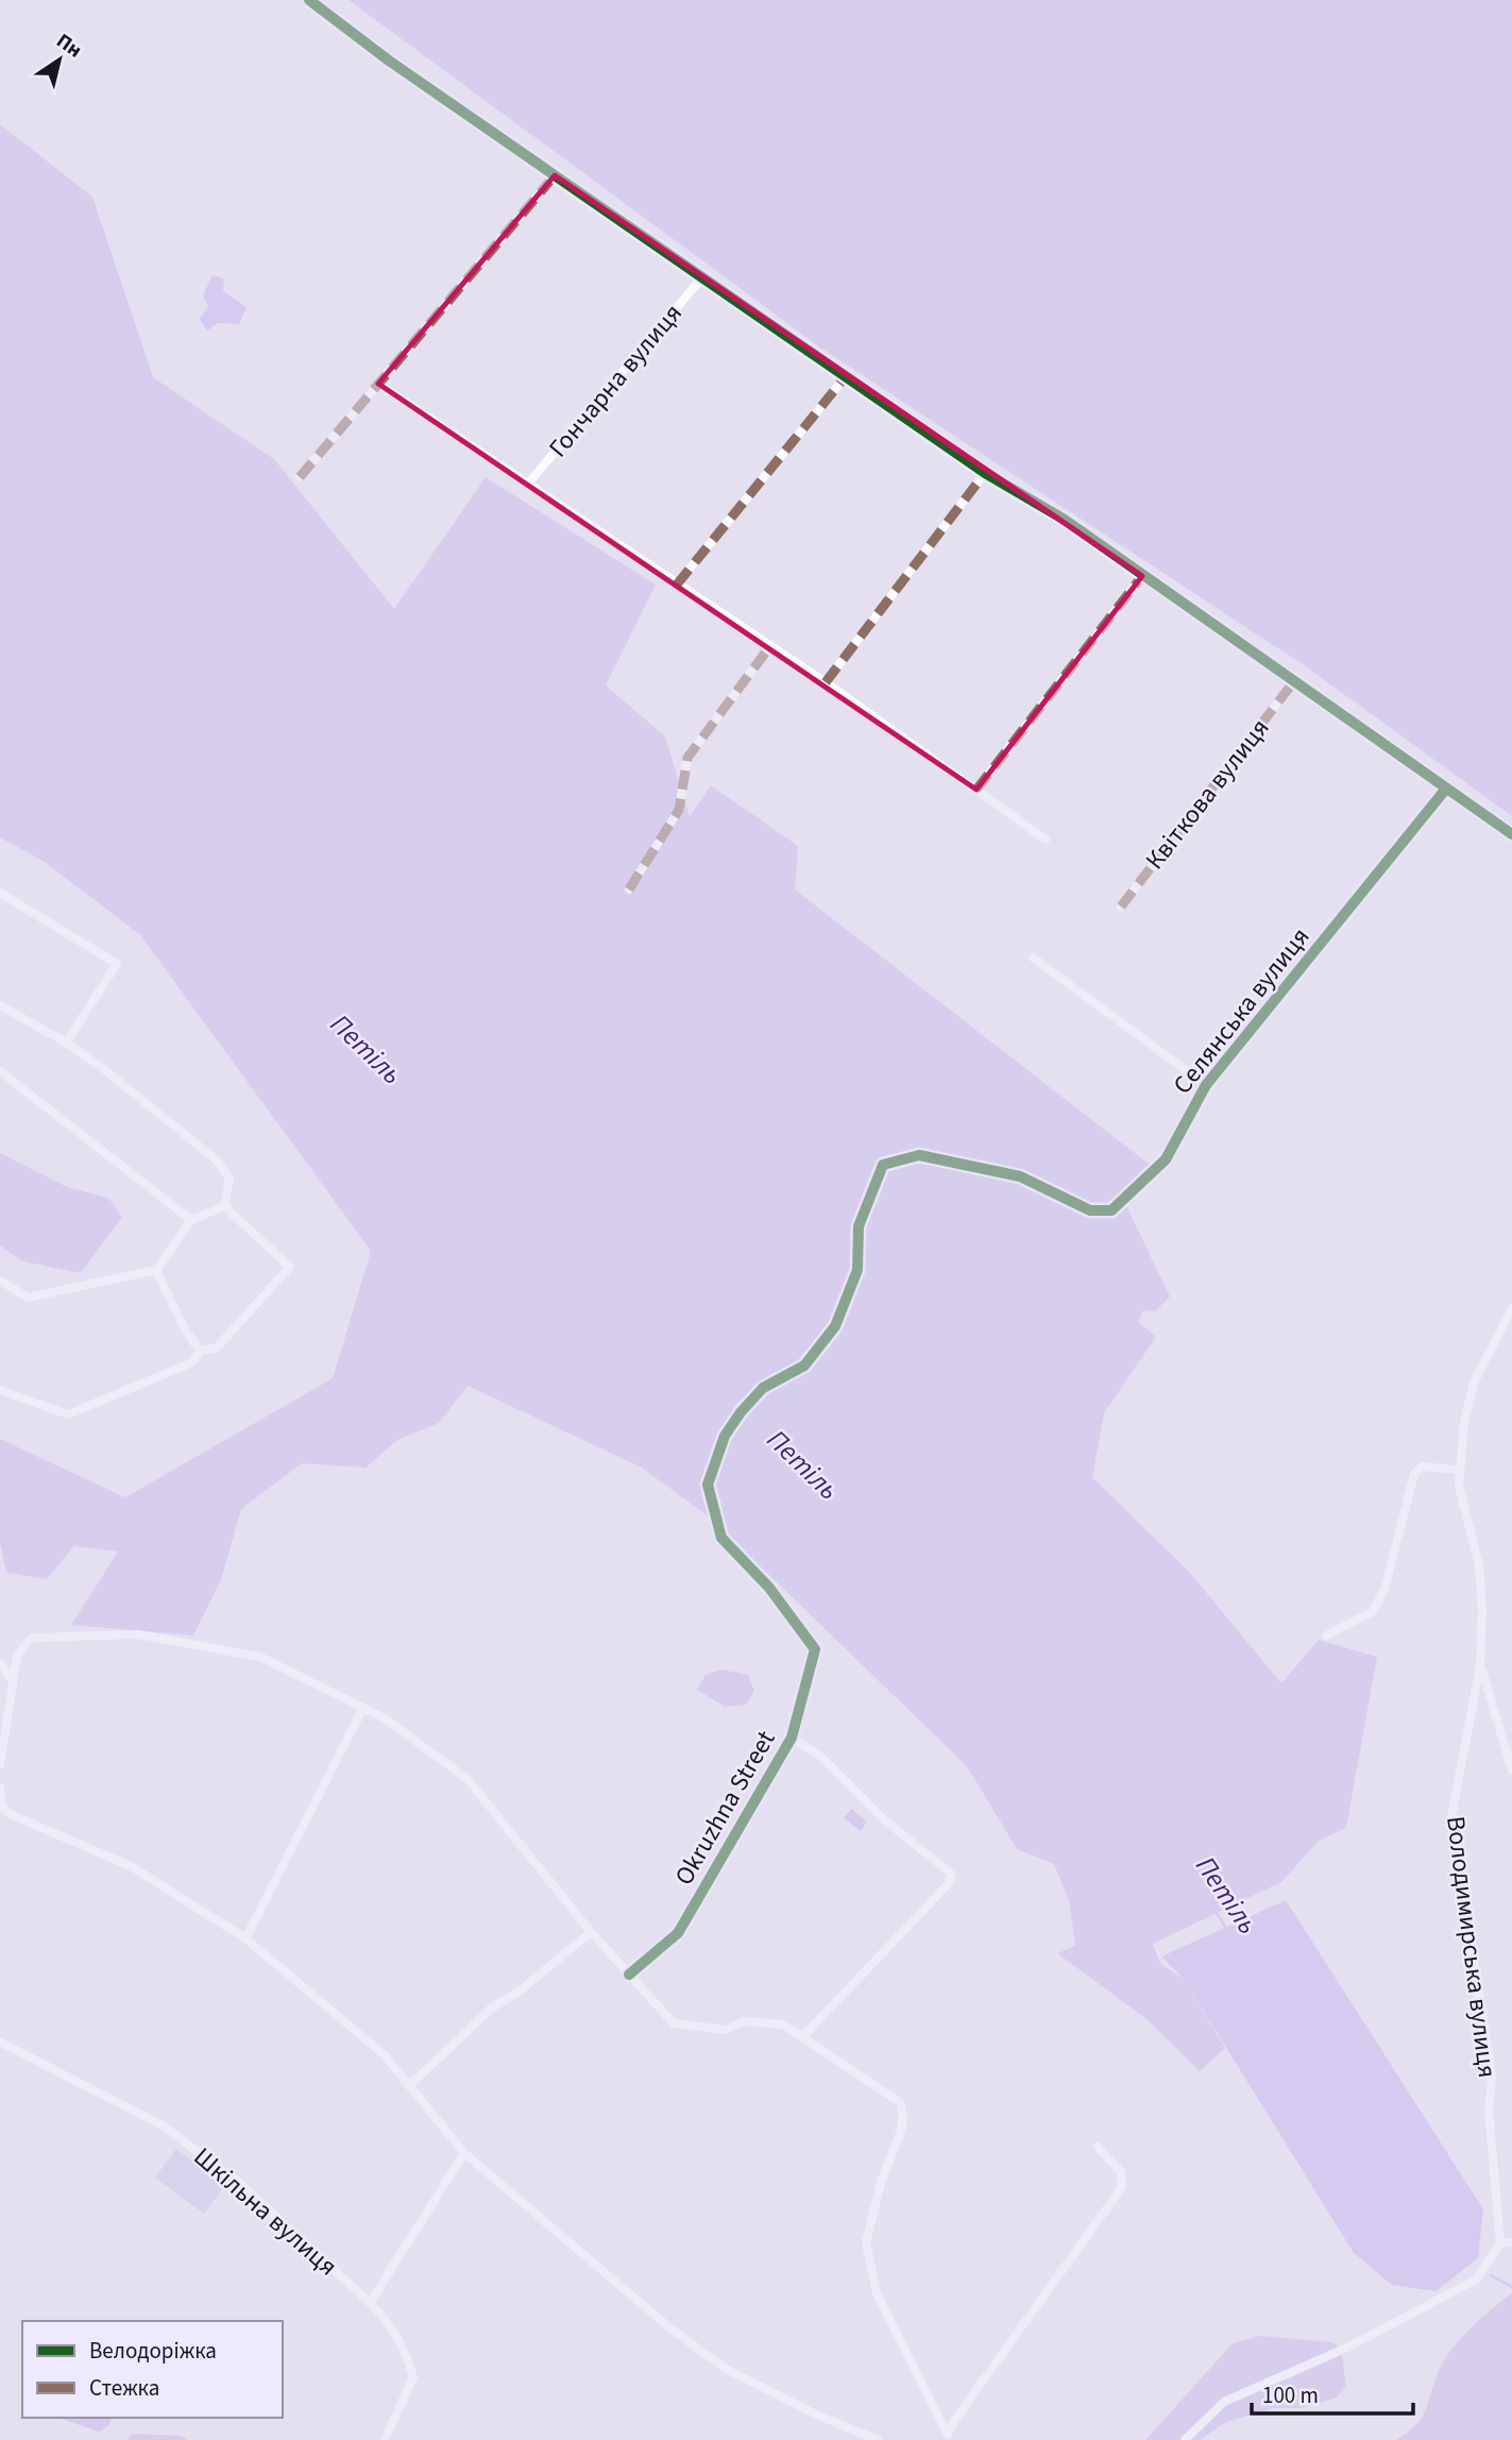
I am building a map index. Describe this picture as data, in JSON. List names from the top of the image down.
{
  "streets": {
    "street": [
      "Гончарна вулиця",
      "Квіткова вулиця",
      "Селянська вулиця",
      "Okruzhna Street",
      "Володимирська вулиця",
      "Шкільна вулиця"
    ]
  },
  "crossings": [
    ["Селянська вулиця", "Okruzhna Street"]
  ],
  "water": ["Петіль"],
  "legend": ["Велодоріжка", "Стежка"],
  "scale_bar": "100 m",
  "north": "top right"
}
